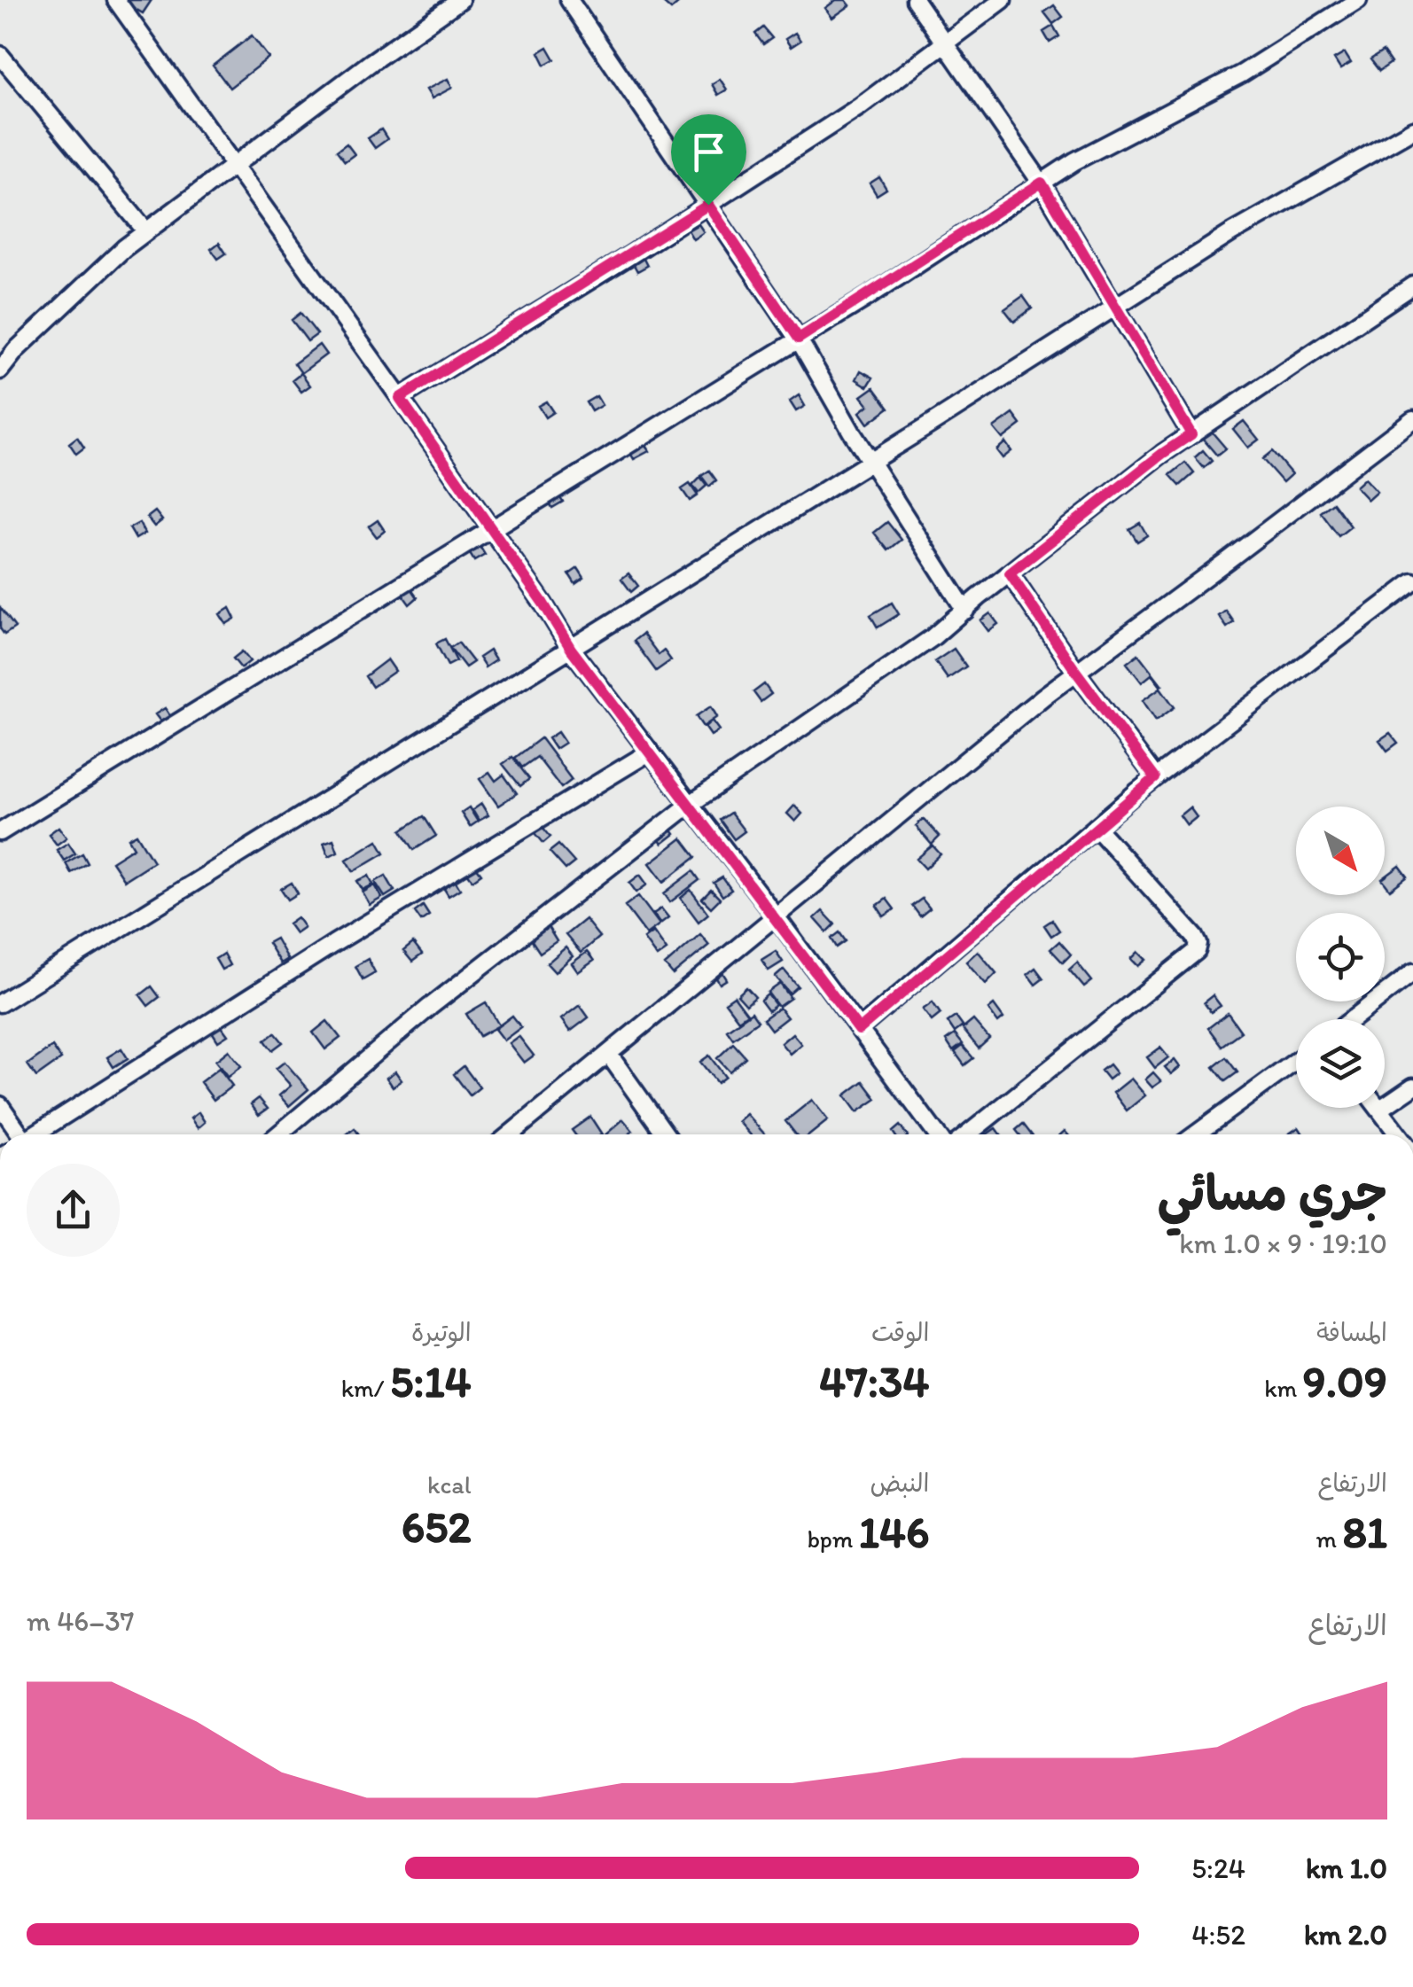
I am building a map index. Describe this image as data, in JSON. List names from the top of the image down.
{
  "north": "bottom right",
  "page": {
    "heading": ["جري مسائي", "19:10 · 9 × 1.0 km"],
    "stats": [
      ["المسافة", "9.09 km"],
      ["الوقت", "47:34"],
      ["الوتيرة", "5:14 /km"],
      ["الارتفاع", "81 m"],
      ["النبض", "146 bpm"],
      ["kcal", "652"]
    ],
    "chart": ["الارتفاع", "37–46 m"],
    "list": [
      {
        "name": "1.0 km",
        "note": "5:24"
      },
      {
        "name": "2.0 km",
        "note": "4:52"
      }
    ]
  }
}
